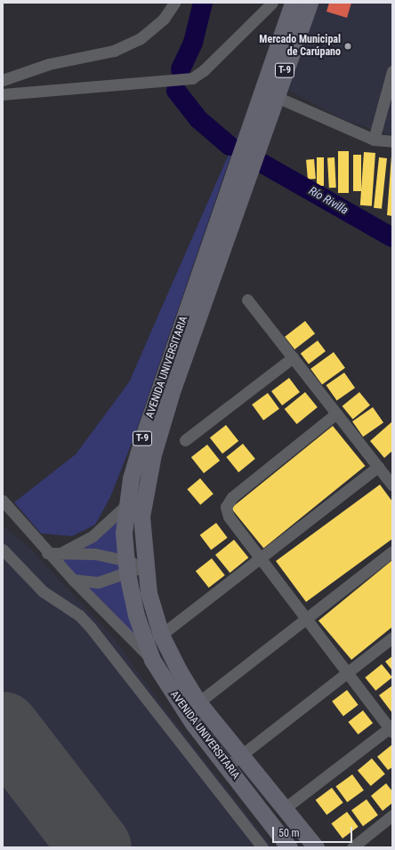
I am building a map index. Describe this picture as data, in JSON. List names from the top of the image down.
{
  "streets": {
    "highway": ["T-9", "AVENIDA UNIVERSITARIA"]
  },
  "crossings": [
    ["T-9", "AVENIDA UNIVERSITARIA"]
  ],
  "water": ["Río Rivilla"],
  "places": ["Mercado Municipal de Carúpano"],
  "scale_bar": "50 m"
}
